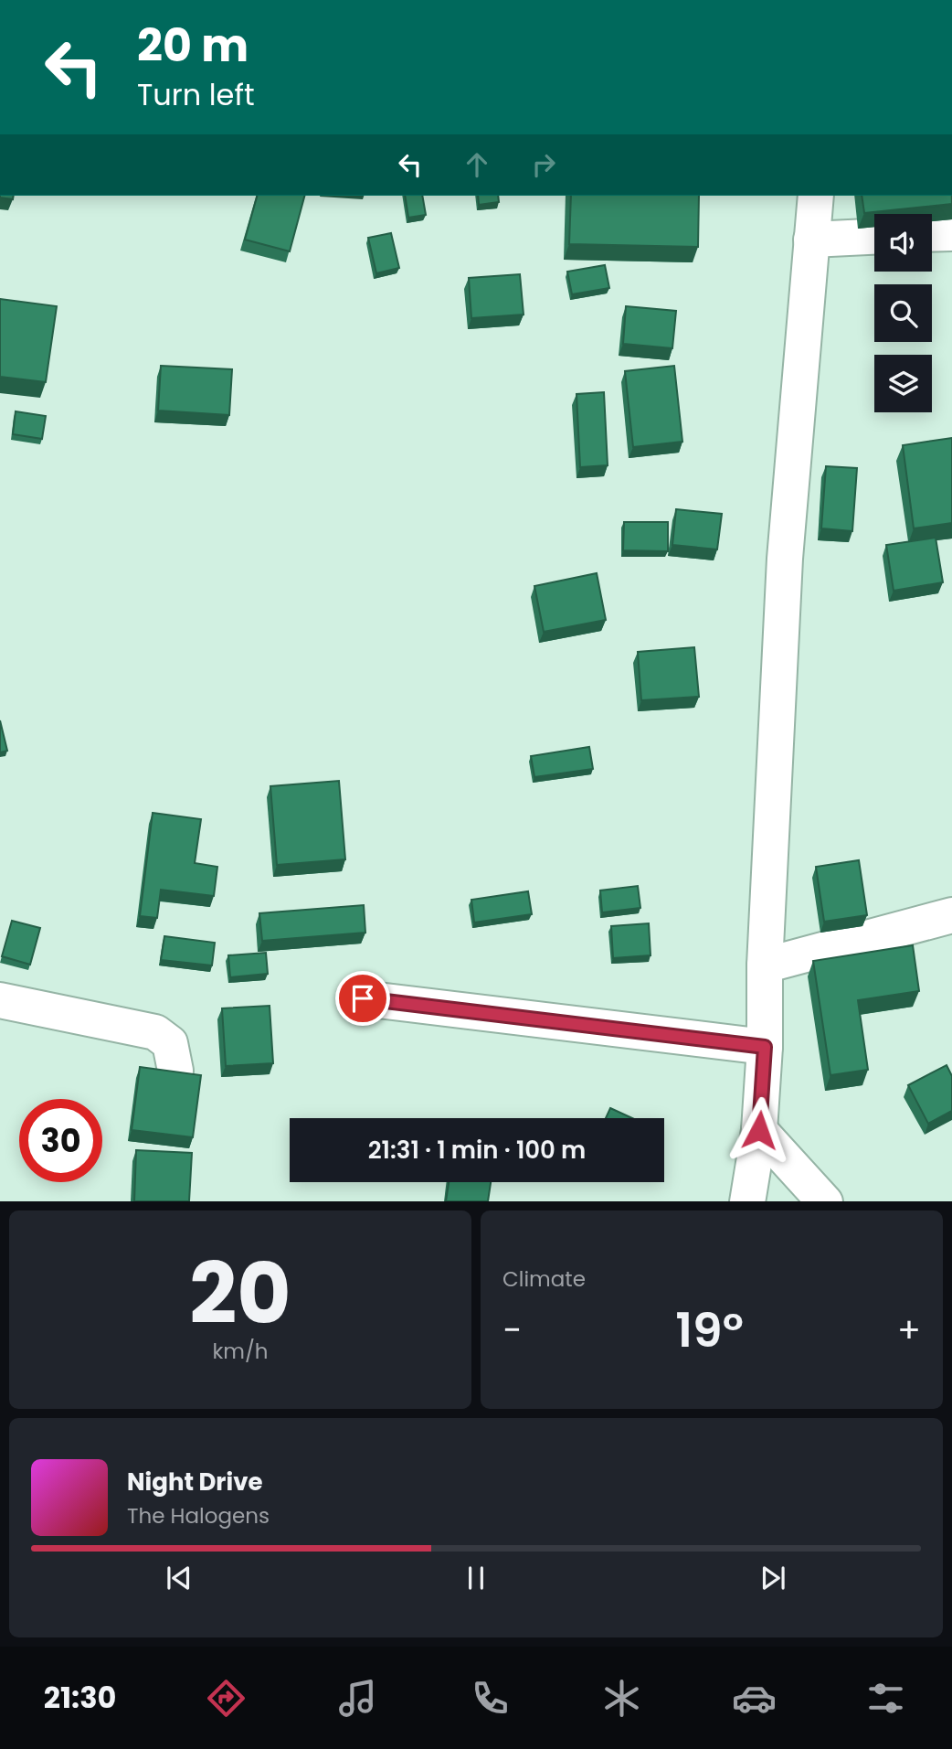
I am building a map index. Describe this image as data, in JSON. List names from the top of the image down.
{
  "page": {
    "turn": ["20 m", "Turn left"],
    "limit": "30",
    "trip": "21:31 · 1 min · 100 m",
    "tile": [
      ["20", "km/h"],
      "Climate"
    ],
    "heat": ["−", "19°", "+"],
    "song": ["Night Drive", "The Halogens"],
    "tabs": "21:30"
  }
}
